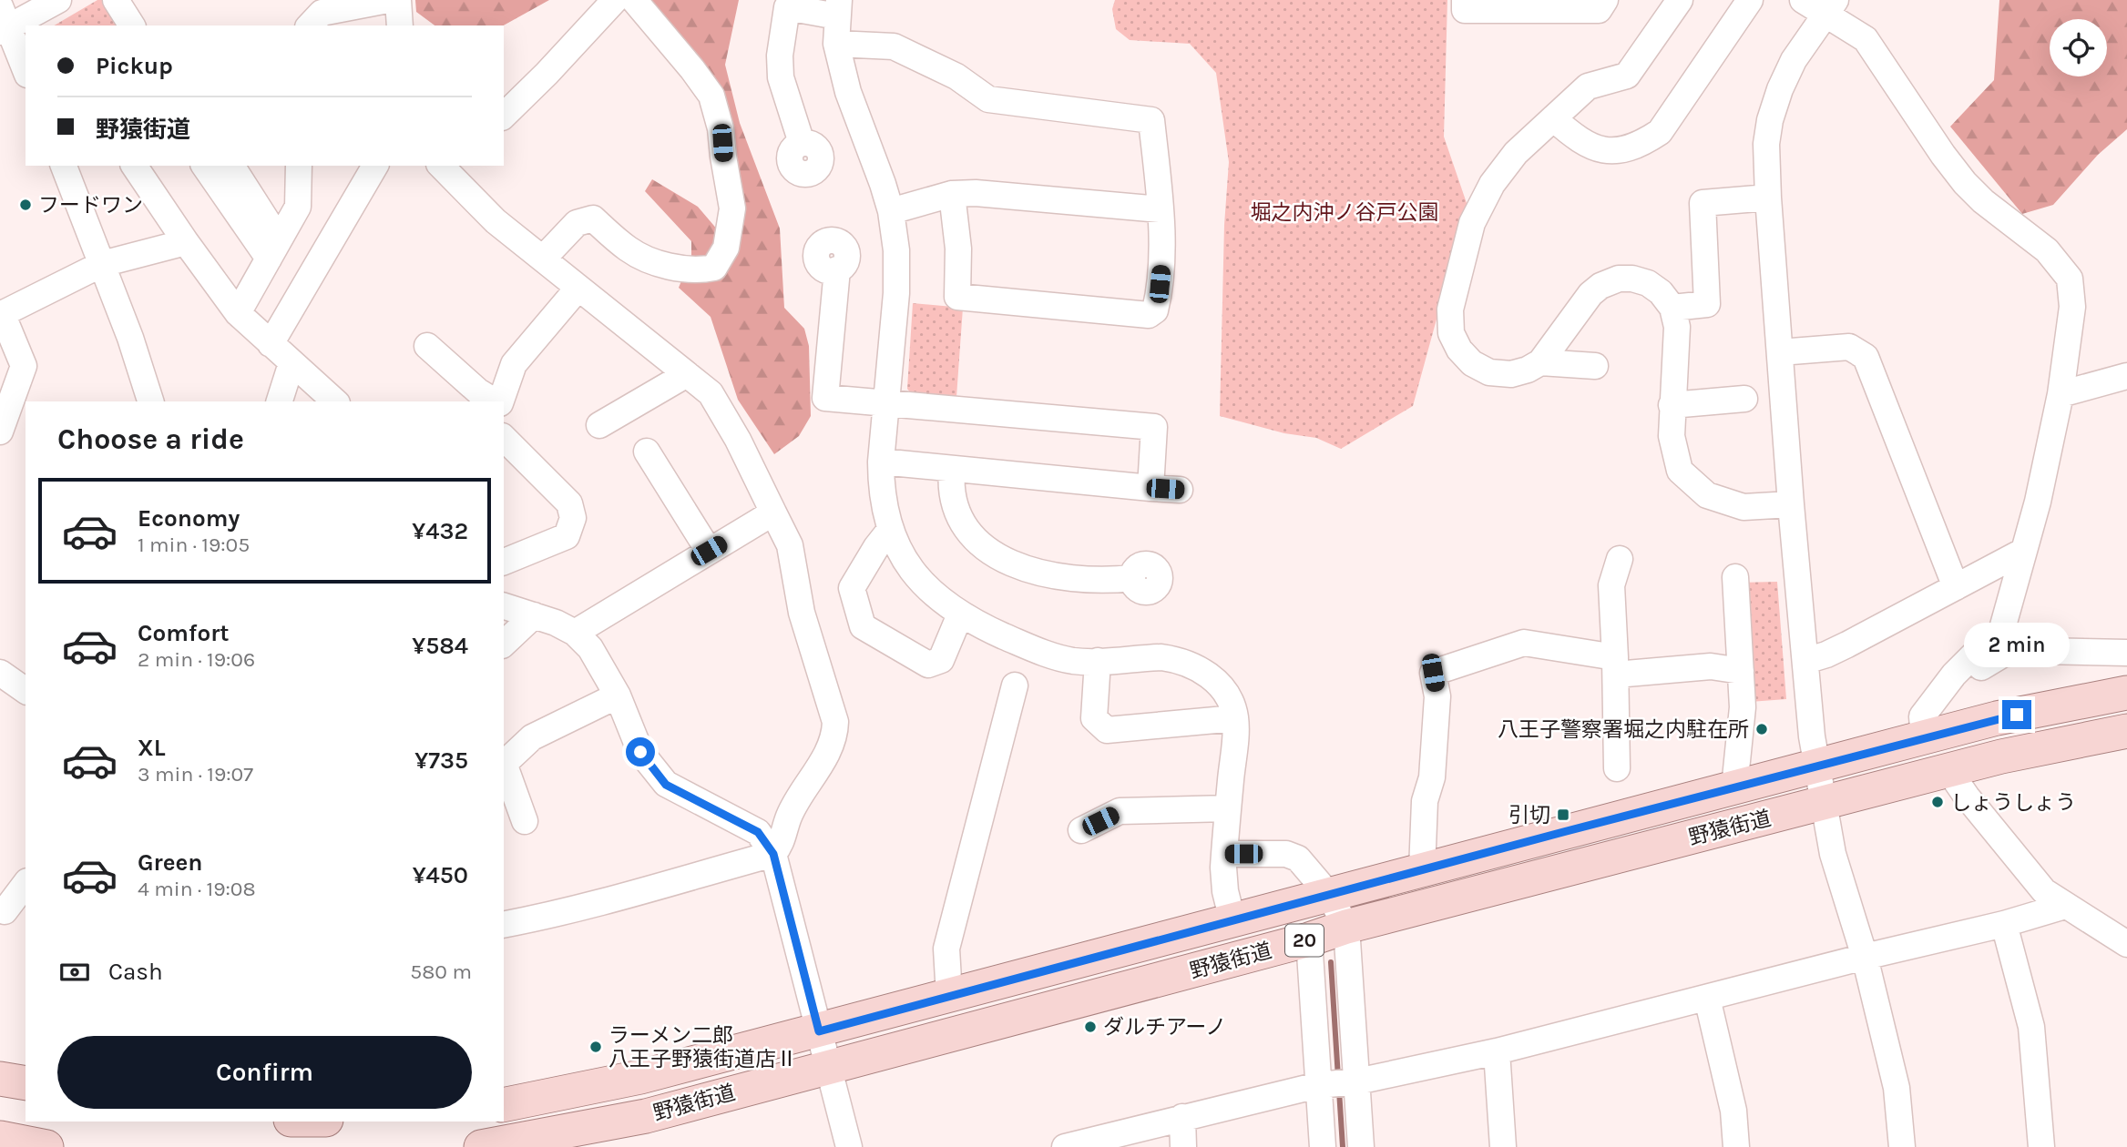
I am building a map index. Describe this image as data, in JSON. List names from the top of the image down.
{
  "streets": {
    "main road": ["野猿街道", "20"]
  },
  "parks": ["堀之内沖ノ谷戸公園"],
  "places": {
    "other": [
      "フードワン",
      "八王子警察署堀之内駐在所",
      "しょうしょう",
      "ダルチアーノ",
      "ラーメン二郎 八王子野猿街道店Ⅱ"
    ],
    "transit": ["引切"]
  },
  "page": {
    "banner": ["Pickup", "野猿街道"],
    "heading": "Choose a ride",
    "list": [
      {
        "name": "Economy",
        "note": "1 min · 19:05",
        "value": "¥432"
      },
      {
        "name": "Comfort",
        "note": "2 min · 19:06",
        "value": "¥584"
      },
      {
        "name": "XL",
        "note": "3 min · 19:07",
        "value": "¥735"
      },
      {
        "name": "Green",
        "note": "4 min · 19:08",
        "value": "¥450"
      }
    ],
    "bubble": "2 min",
    "pay": ["Cash", "580 m"],
    "buttons": "Confirm"
  }
}
